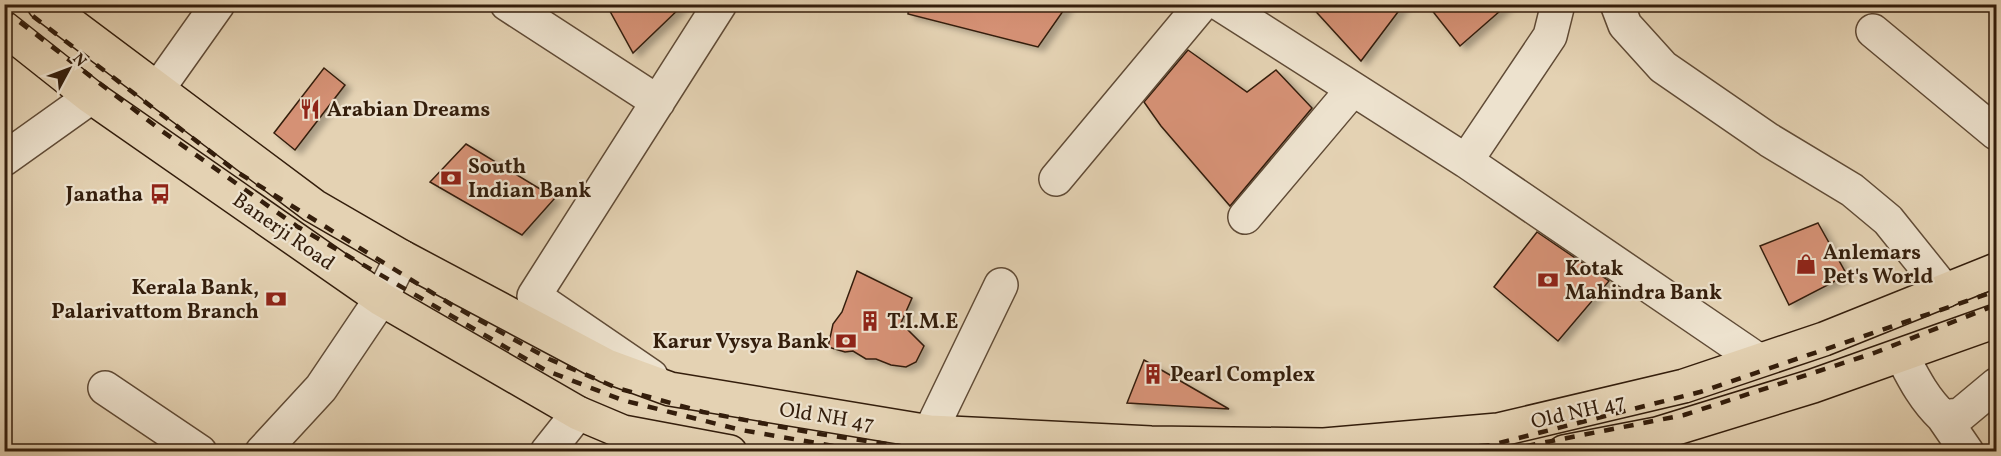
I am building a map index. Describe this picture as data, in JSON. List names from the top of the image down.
{
  "streets": {
    "main road": ["Banerji Road", "Old NH 47"]
  },
  "crossings": [
    ["Banerji Road", "Old NH 47"]
  ],
  "places": {
    "restaurant": ["Arabian Dreams"],
    "bank": [
      "South Indian Bank",
      "Kotak Mahindra Bank",
      "Kerala Bank, Palarivattom Branch",
      "Karur Vysya Bank"
    ],
    "bus stop": ["Janatha"],
    "shop": ["Anlemars Pet's World"],
    "building": ["T.I.M.E", "Pearl Complex"]
  },
  "north": "top right"
}
